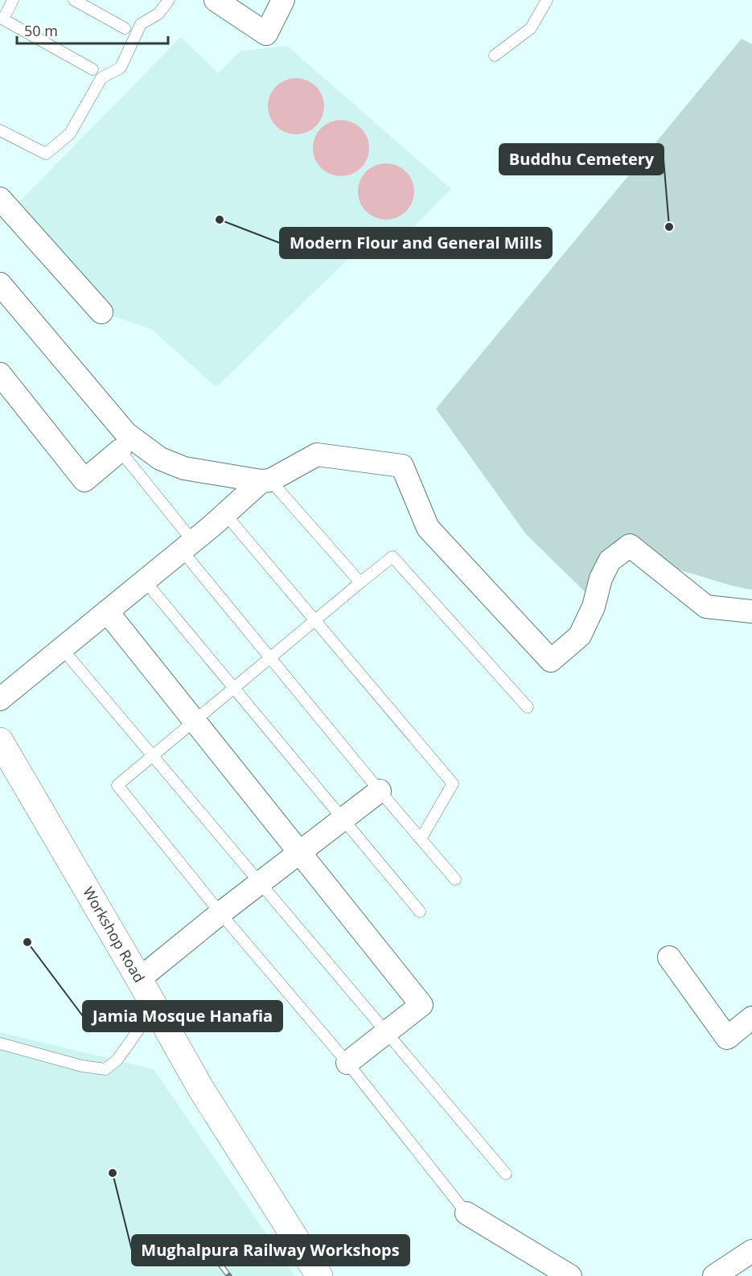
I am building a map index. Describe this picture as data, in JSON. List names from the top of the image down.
{
  "streets": {
    "main road": ["Workshop Road"]
  },
  "places": [
    "Modern Flour and General Mills",
    "Buddhu Cemetery",
    "Jamia Mosque Hanafia",
    "Mughalpura Railway Workshops"
  ],
  "scale_bar": "50 m"
}
